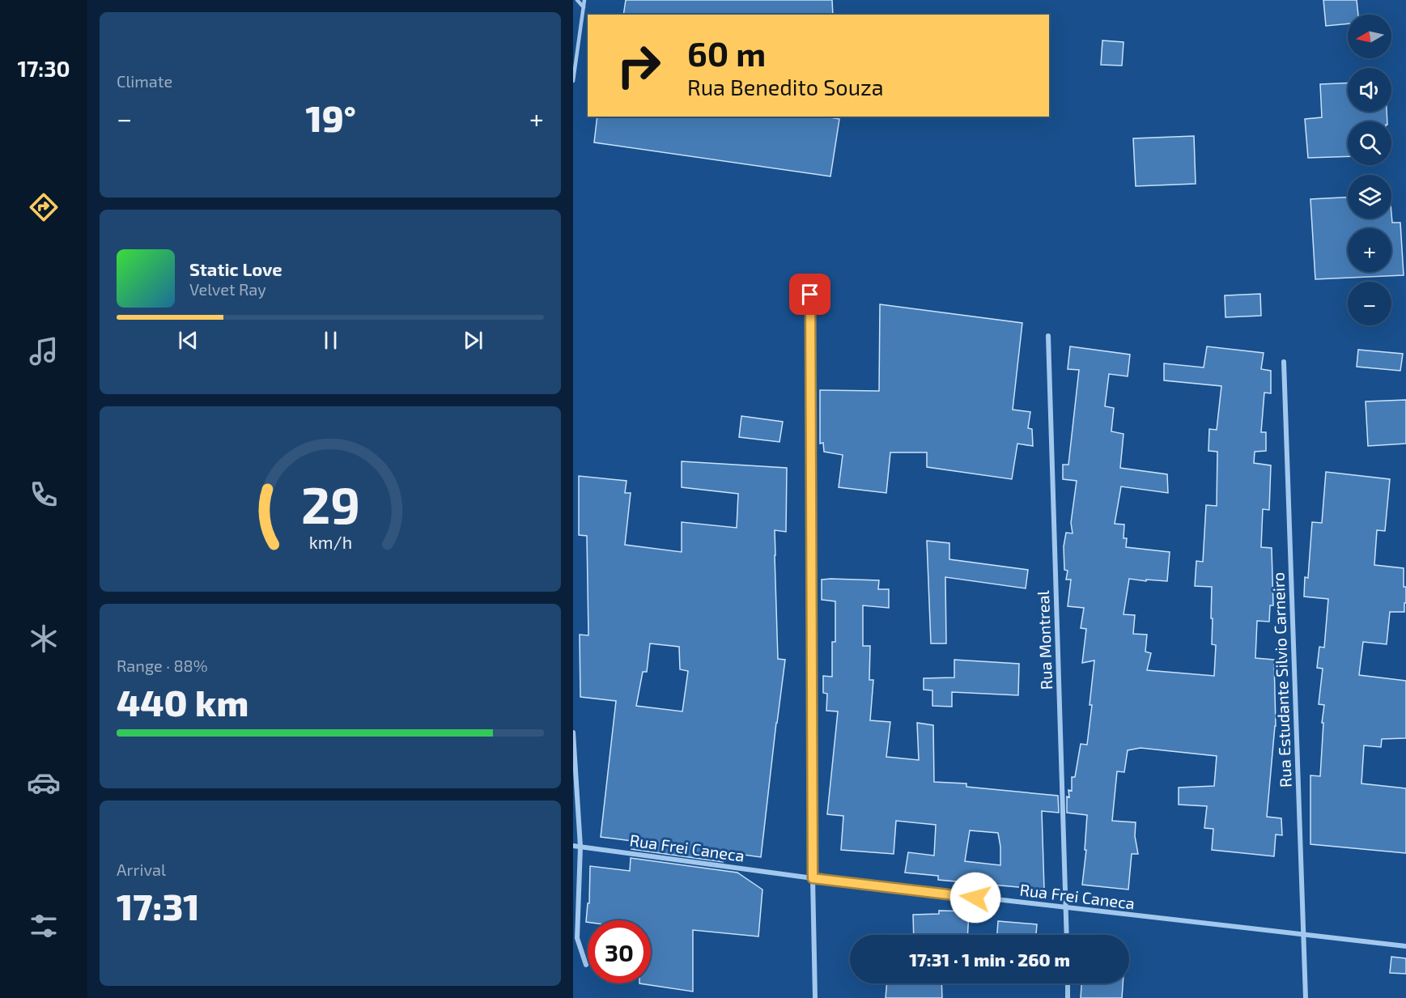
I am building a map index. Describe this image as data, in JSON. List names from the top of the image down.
{
  "streets": {
    "street": ["Rua Montreal", "Rua Estudante Silvio Carneiro", "Rua Frei Caneca"]
  },
  "crossings": [
    ["Rua Montreal", "Rua Frei Caneca"],
    ["Rua Estudante Silvio Carneiro", "Rua Frei Caneca"]
  ],
  "north": "left",
  "page": {
    "tabs": "17:30",
    "tile": [
      "Climate",
      ["Range · 88%", "440 km"],
      ["Arrival", "17:31"]
    ],
    "map_buttons": ["+", "−"],
    "turn": ["60 m", "Rua Benedito Souza"],
    "heat": ["−", "19°", "+"],
    "song": ["Static Love", "Velvet Ray"],
    "limit": "30",
    "trip": "17:31 · 1 min · 260 m",
    "gauge": ["29", "km/h"]
  }
}
